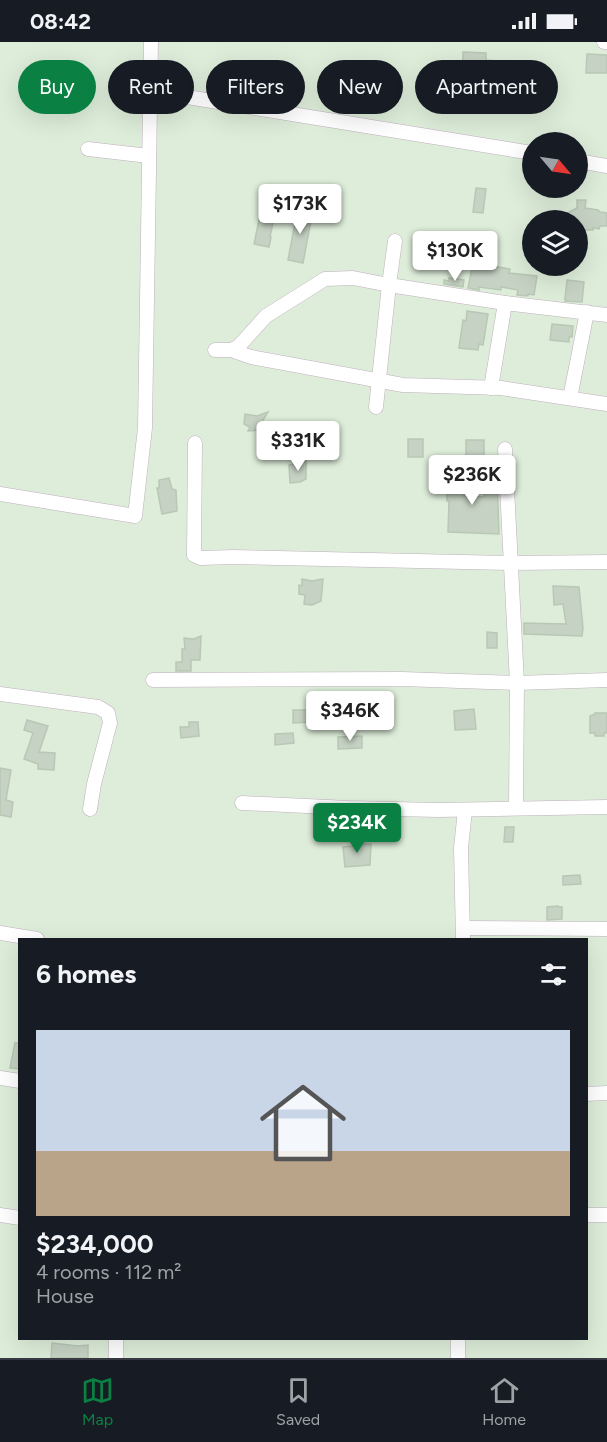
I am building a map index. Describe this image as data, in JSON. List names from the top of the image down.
{
  "north": "bottom right",
  "page": {
    "status": "08:42",
    "chip": [
      "Buy",
      "Rent",
      "Filters",
      "New",
      "Apartment"
    ],
    "price": [
      "$173K",
      "$130K",
      "$331K",
      "$236K",
      "$346K",
      "$234K"
    ],
    "heading": "6 homes",
    "list": [
      {
        "name": "$234,000",
        "note": "4 rooms · 112 m² · House"
      }
    ],
    "tabs": ["Map", "Saved", "Home"]
  }
}
